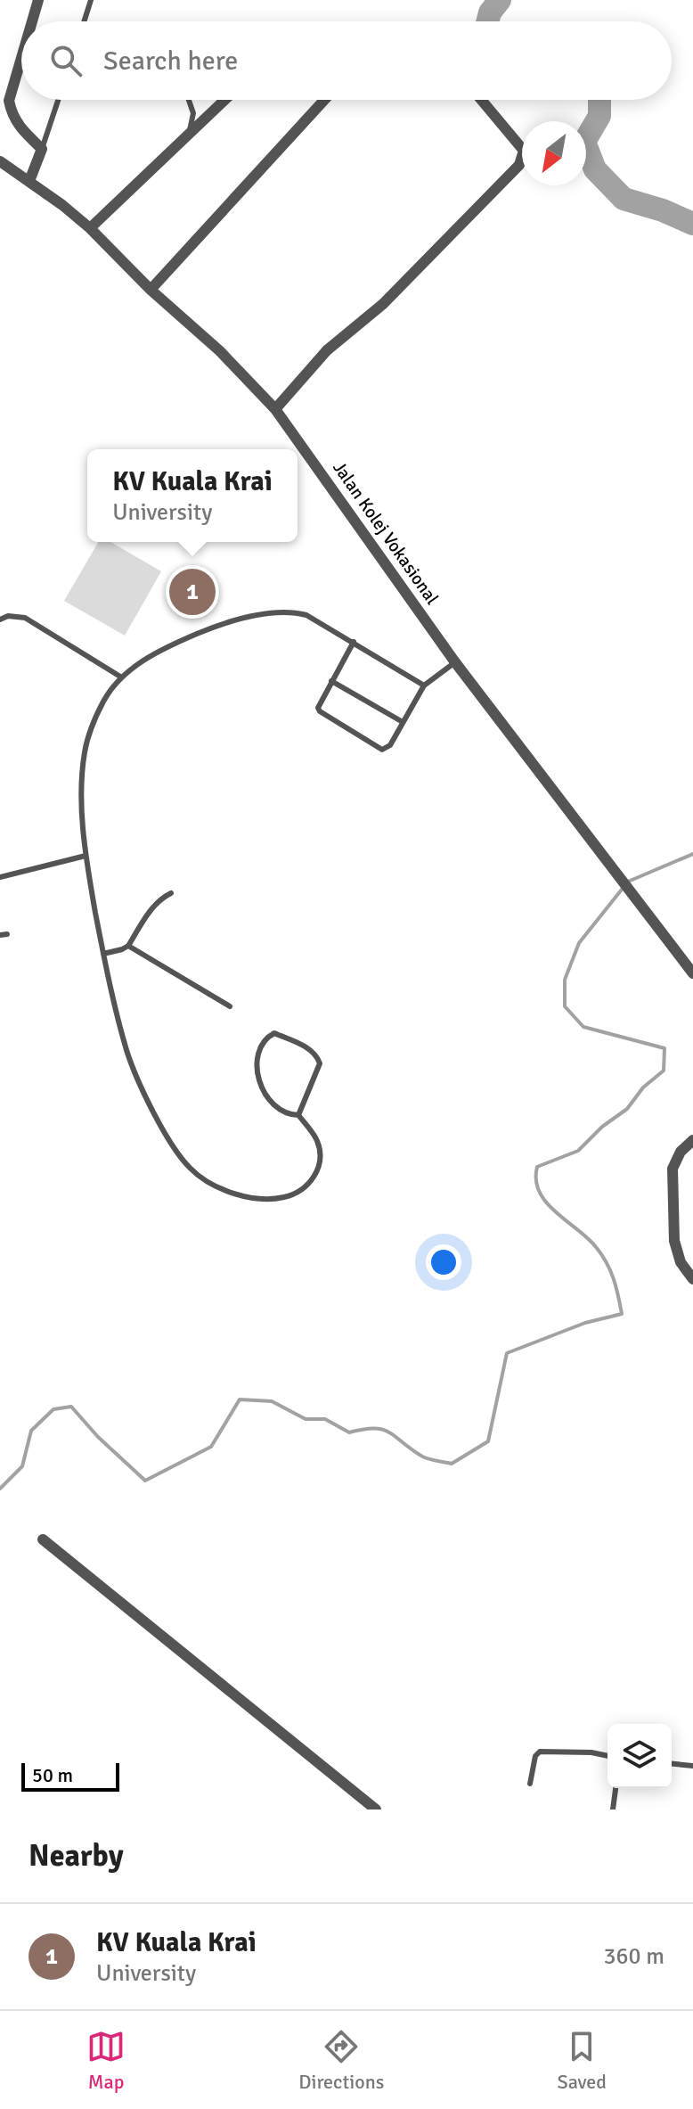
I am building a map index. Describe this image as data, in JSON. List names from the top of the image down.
{
  "streets": {
    "street": ["Jalan Kolej Vokasional"]
  },
  "scale_bar": "50 m",
  "north": "bottom left",
  "page": {
    "search": "Search here",
    "popup": ["KV Kuala Krai", "University"],
    "pins": "1",
    "scale": "50 m",
    "heading": "Nearby",
    "list": [
      {
        "mark": "1",
        "name": "KV Kuala Krai",
        "note": "University",
        "value": "360 m"
      }
    ],
    "nav": ["Map", "Directions", "Saved"]
  }
}
